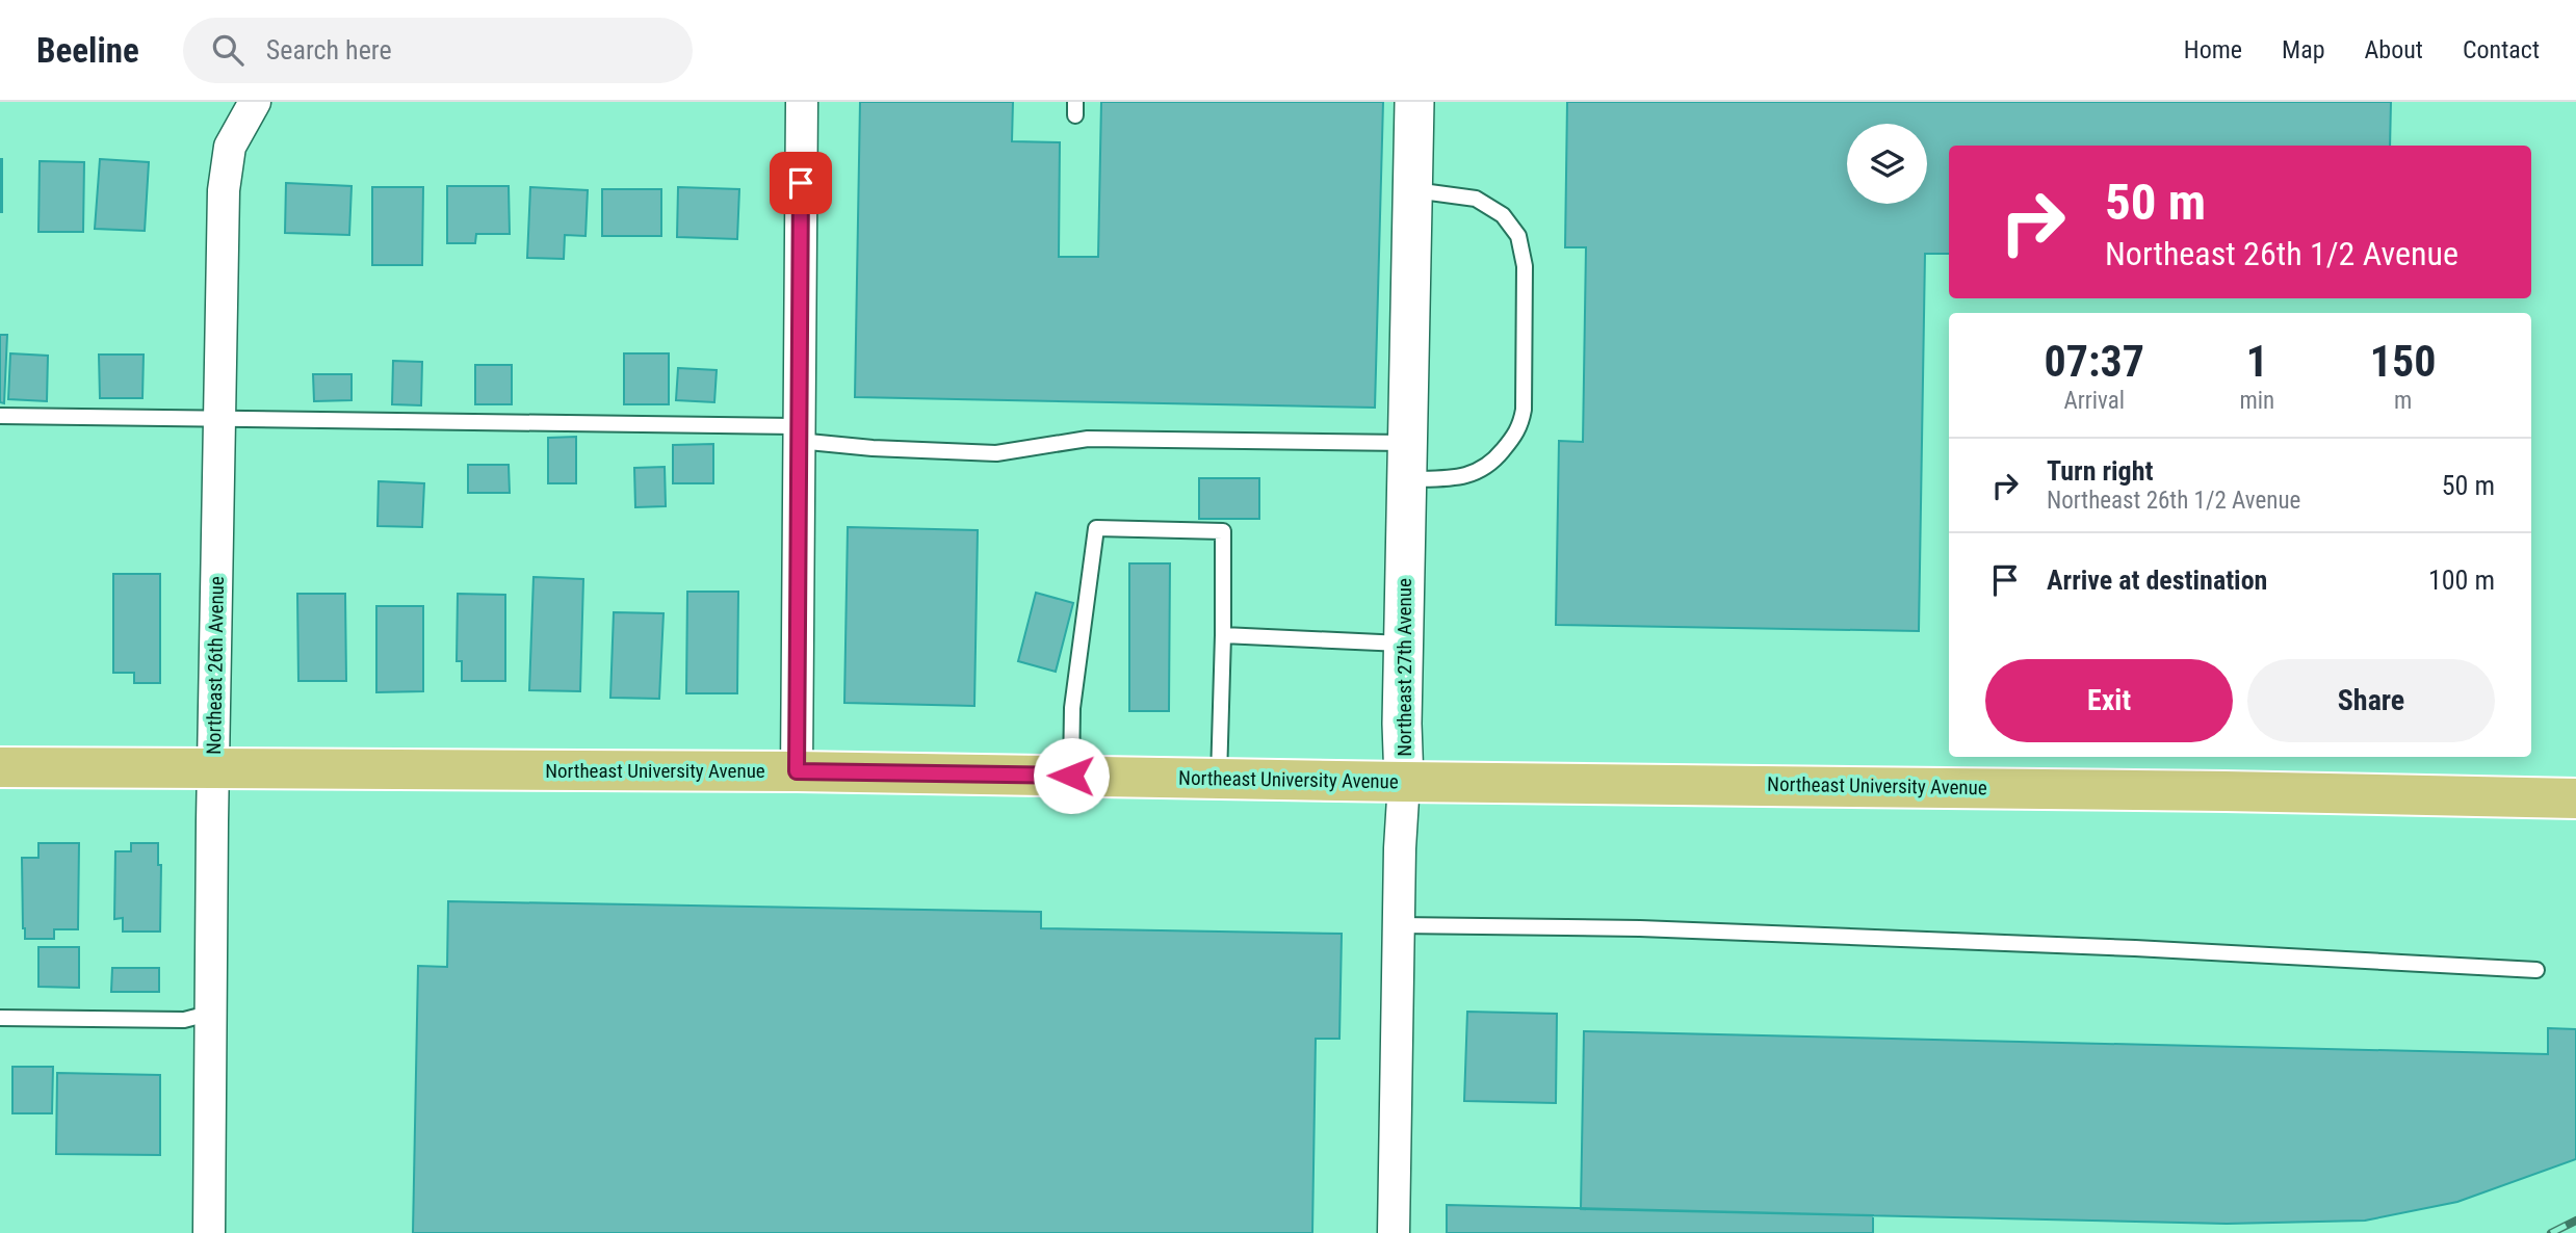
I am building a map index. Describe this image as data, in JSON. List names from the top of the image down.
{
  "streets": {
    "main road": ["Northeast University Avenue"],
    "street": ["Northeast 26th Avenue", "Northeast 27th Avenue"]
  },
  "crossings": [
    ["Northeast 26th Avenue", "Northeast University Avenue"],
    ["Northeast 27th Avenue", "Northeast University Avenue"]
  ],
  "page": {
    "header": "Beeline",
    "search": "Search here",
    "nav": [
      "Home",
      "Map",
      "About",
      "Contact"
    ],
    "turn": ["50 m", "Northeast 26th 1/2 Avenue"],
    "eta": [
      "07:37",
      "Arrival",
      "1",
      "min",
      "150",
      "m"
    ],
    "list": [
      {
        "name": "Turn right",
        "note": "Northeast 26th 1/2 Avenue",
        "value": "50 m"
      },
      {
        "name": "Arrive at destination",
        "value": "100 m"
      }
    ],
    "buttons": ["Exit", "Share"]
  }
}
